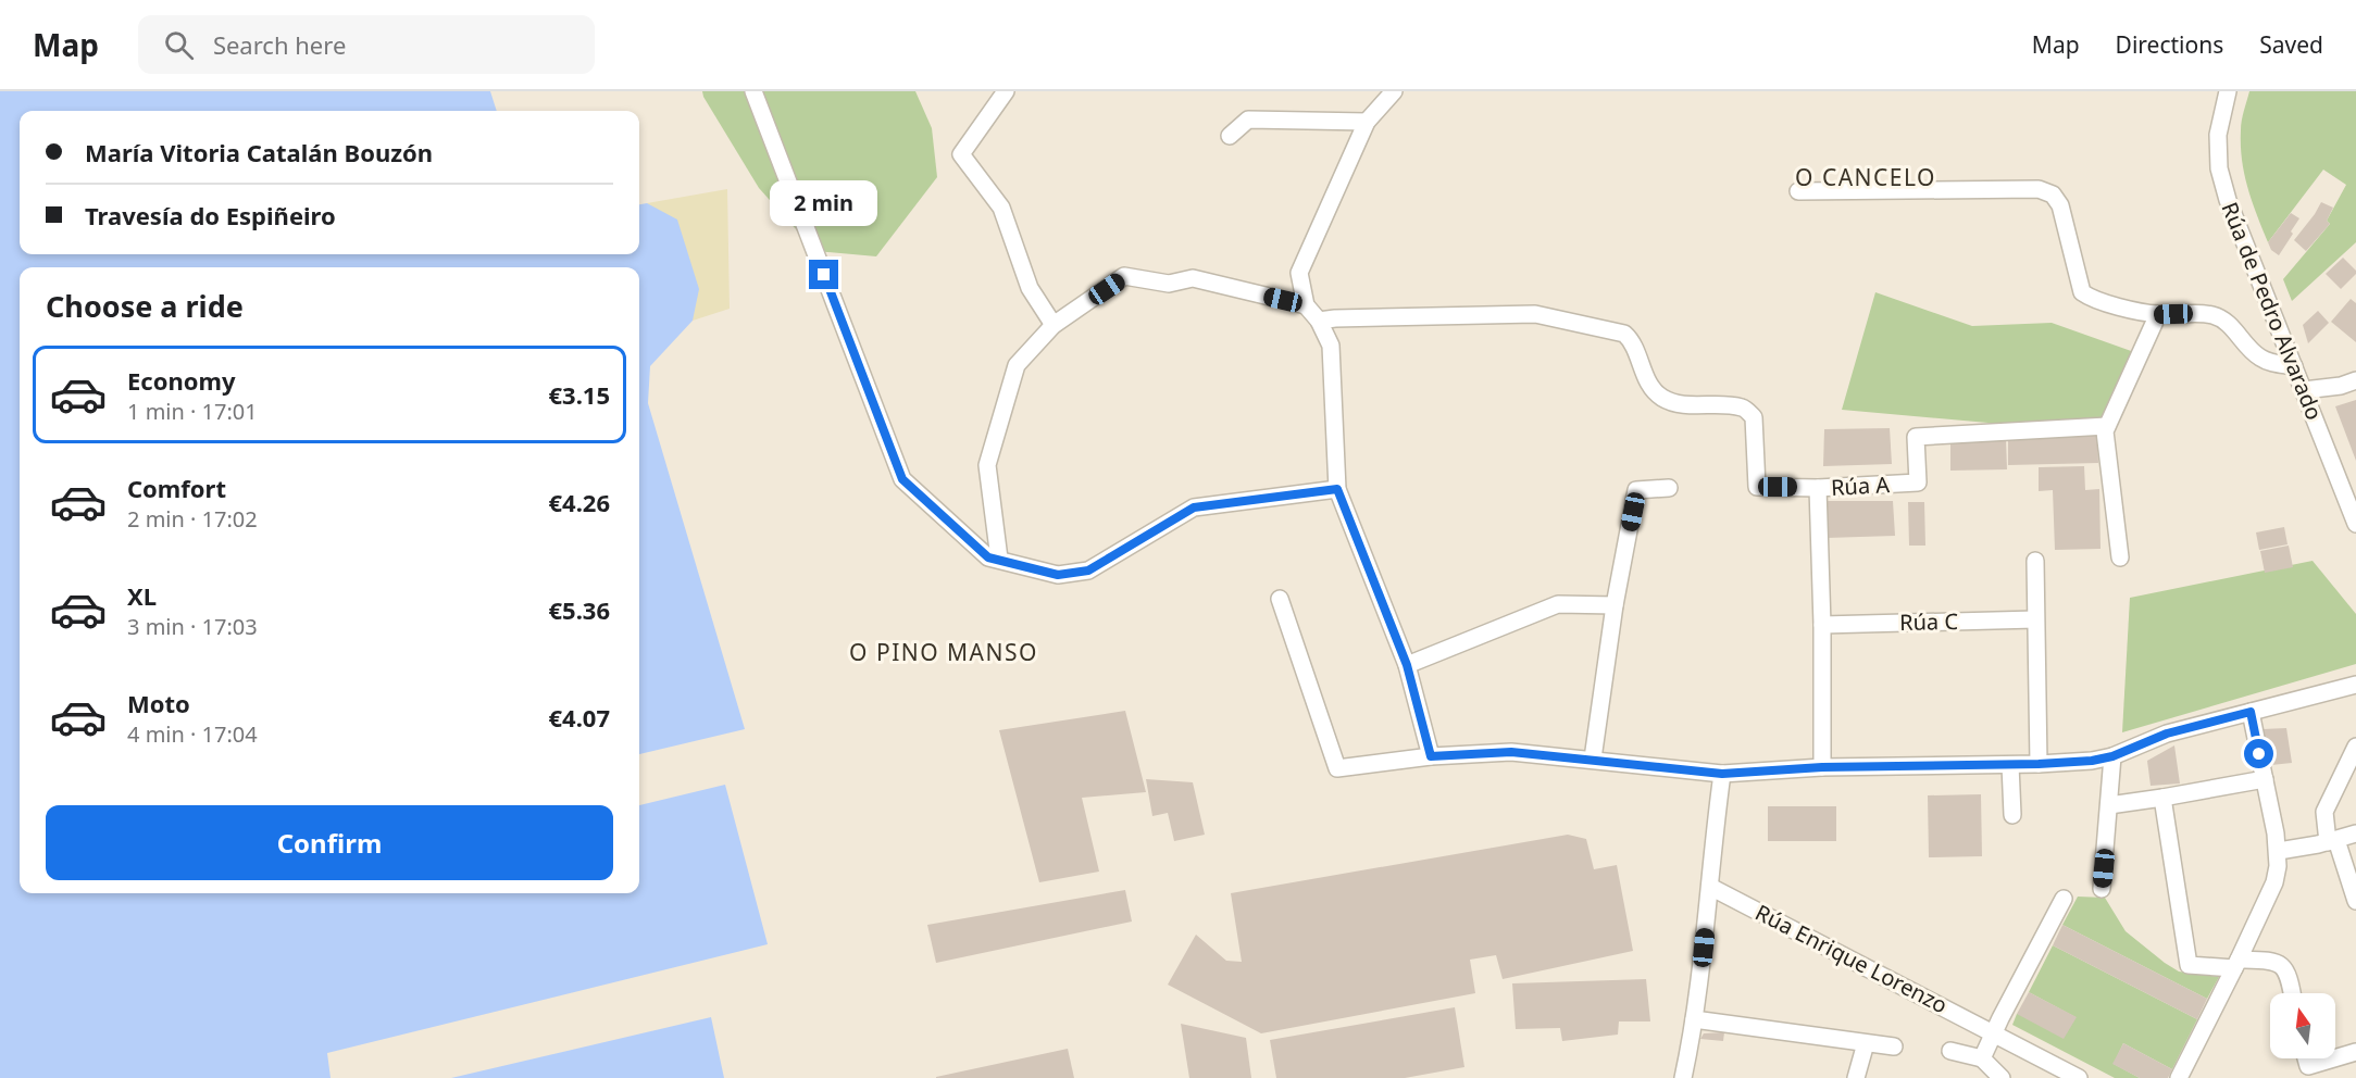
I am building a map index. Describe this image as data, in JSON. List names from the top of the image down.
{
  "streets": {
    "street": [
      "Rúa de Pedro Alvarado",
      "Rúa A",
      "Rúa C",
      "Rúa Enrique Lorenzo"
    ]
  },
  "districts": ["O CANCELO", "O PINO MANSO"],
  "north": "top",
  "page": {
    "header": "Map",
    "search": "Search here",
    "nav": ["Map", "Directions", "Saved"],
    "banner": ["María Vitoria Catalán Bouzón", "Travesía do Espiñeiro"],
    "bubble": "2 min",
    "heading": "Choose a ride",
    "list": [
      {
        "name": "Economy",
        "note": "1 min · 17:01",
        "value": "€3.15"
      },
      {
        "name": "Comfort",
        "note": "2 min · 17:02",
        "value": "€4.26"
      },
      {
        "name": "XL",
        "note": "3 min · 17:03",
        "value": "€5.36"
      },
      {
        "name": "Moto",
        "note": "4 min · 17:04",
        "value": "€4.07"
      }
    ],
    "buttons": "Confirm"
  }
}
